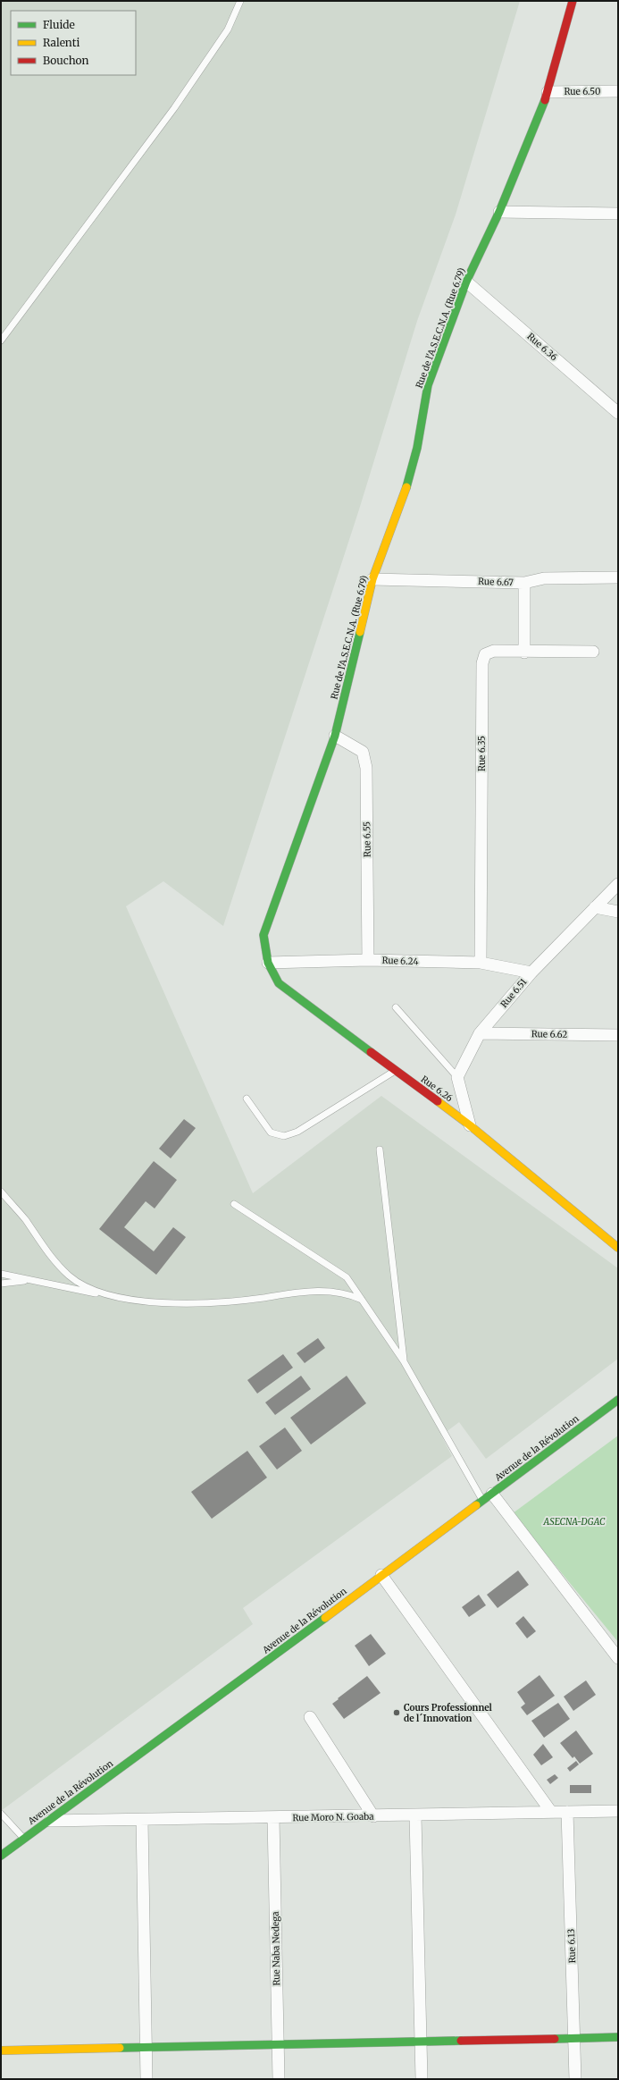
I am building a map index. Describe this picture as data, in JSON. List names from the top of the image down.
{
  "streets": {
    "street": [
      "Rue 6.50",
      "Rue de l'A.S.E.C.N.A. (Rue 6.79)",
      "Rue 6.36",
      "Rue 6.67",
      "Rue 6.35",
      "Rue 6.55",
      "Rue 6.24",
      "Rue 6.51",
      "Rue 6.62",
      "Rue 6.26",
      "Avenue de la Révolution",
      "Rue Moro N. Goaba",
      "Rue 6.13",
      "Rue Naba Nedega"
    ]
  },
  "crossings": [
    ["Rue 6.50", "Rue de l'A.S.E.C.N.A. (Rue 6.79)"],
    ["Rue de l'A.S.E.C.N.A. (Rue 6.79)", "Rue 6.36"],
    ["Rue de l'A.S.E.C.N.A. (Rue 6.79)", "Rue 6.67"],
    ["Rue de l'A.S.E.C.N.A. (Rue 6.79)", "Rue 6.55"],
    ["Rue de l'A.S.E.C.N.A. (Rue 6.79)", "Rue 6.26"],
    ["Rue 6.35", "Rue 6.24"],
    ["Rue 6.55", "Rue 6.24"],
    ["Rue 6.24", "Rue 6.51"],
    ["Rue 6.24", "Rue 6.26"],
    ["Rue 6.51", "Rue 6.62"],
    ["Avenue de la Révolution", "Rue Moro N. Goaba"],
    ["Rue Moro N. Goaba", "Rue 6.13"],
    ["Rue Moro N. Goaba", "Rue Naba Nedega"]
  ],
  "parks": ["ASECNA-DGAC"],
  "places": ["Cours Professionnel de l´Innovation"],
  "legend": ["Fluide", "Ralenti", "Bouchon"]
}
